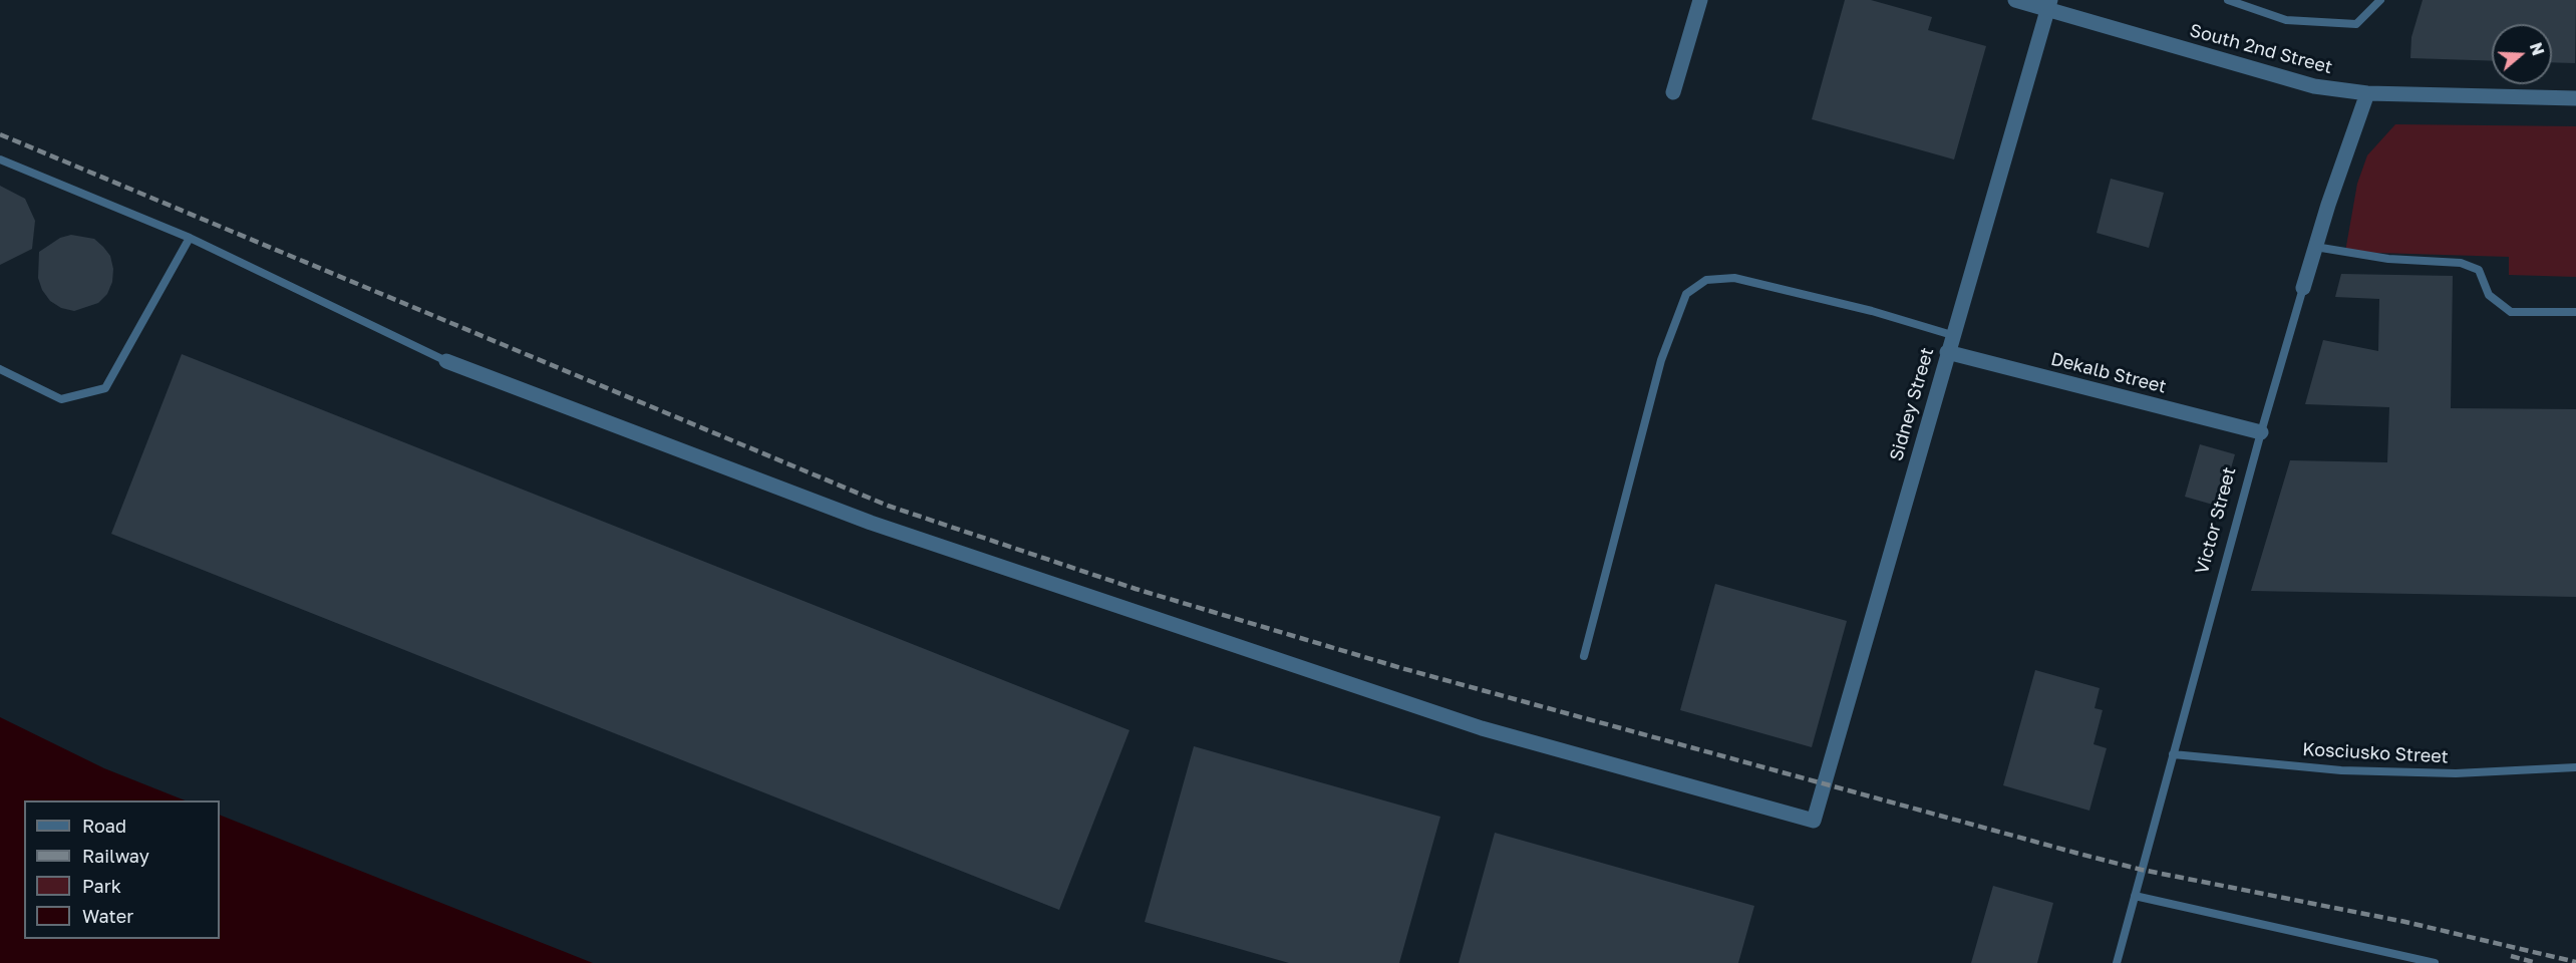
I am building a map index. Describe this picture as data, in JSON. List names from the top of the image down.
{
  "streets": {
    "street": [
      "South 2nd Street",
      "Dekalb Street",
      "Sidney Street",
      "Victor Street"
    ],
    "lane": ["Kosciusko Street"]
  },
  "crossings": [
    ["South 2nd Street", "Sidney Street"],
    ["South 2nd Street", "Victor Street"],
    ["Dekalb Street", "Sidney Street"],
    ["Dekalb Street", "Victor Street"],
    ["Victor Street", "Kosciusko Street"]
  ],
  "legend": [
    "Road",
    "Railway",
    "Park",
    "Water"
  ],
  "north": "right"
}
